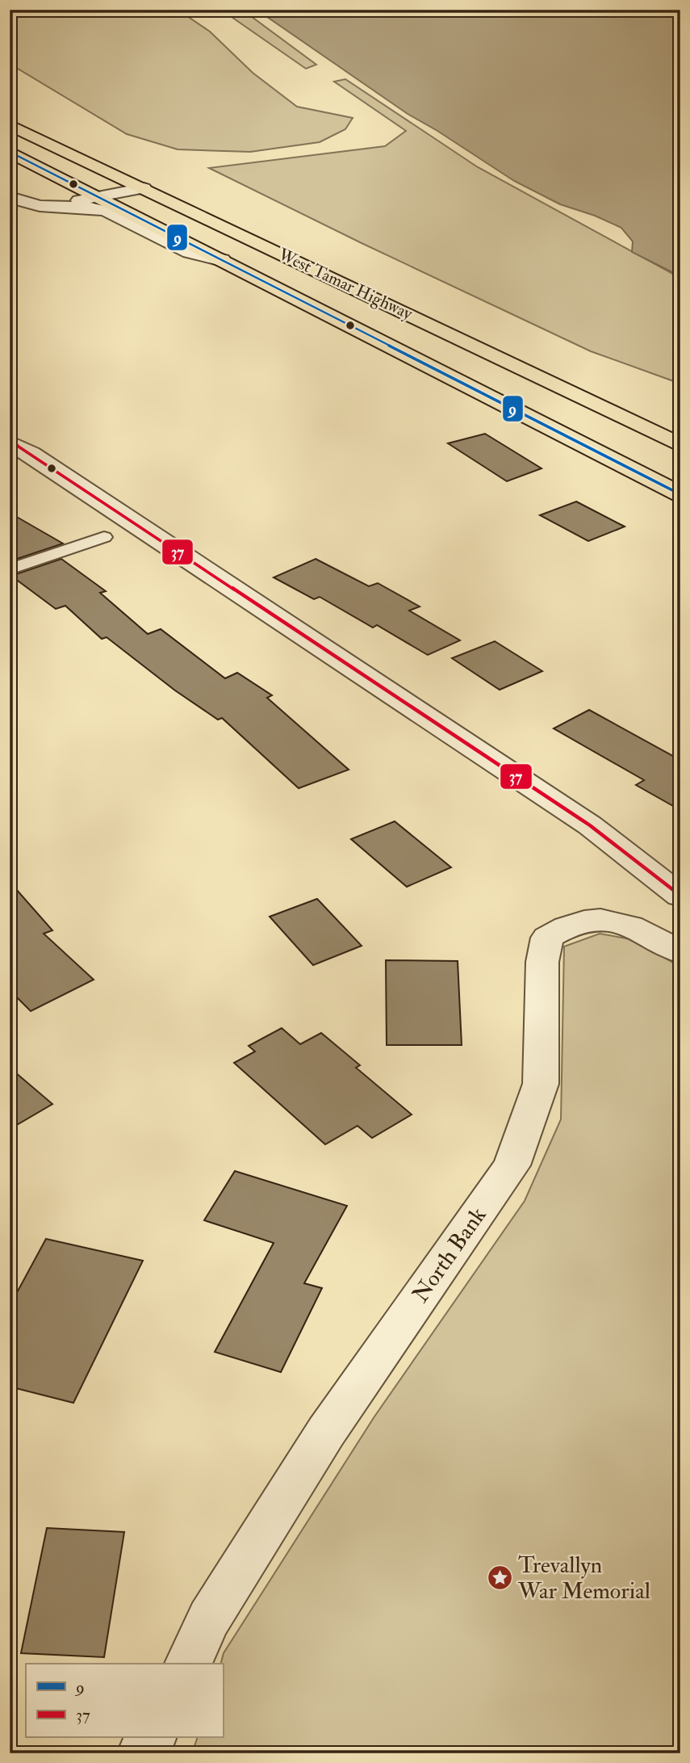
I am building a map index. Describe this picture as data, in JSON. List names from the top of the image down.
{
  "streets": {
    "highway": ["West Tamar Highway"],
    "street": ["North Bank"]
  },
  "places": {
    "place": ["Trevallyn War Memorial"]
  },
  "lines": ["transit line 9", "transit line 37"],
  "legend": ["9", "37"]
}
